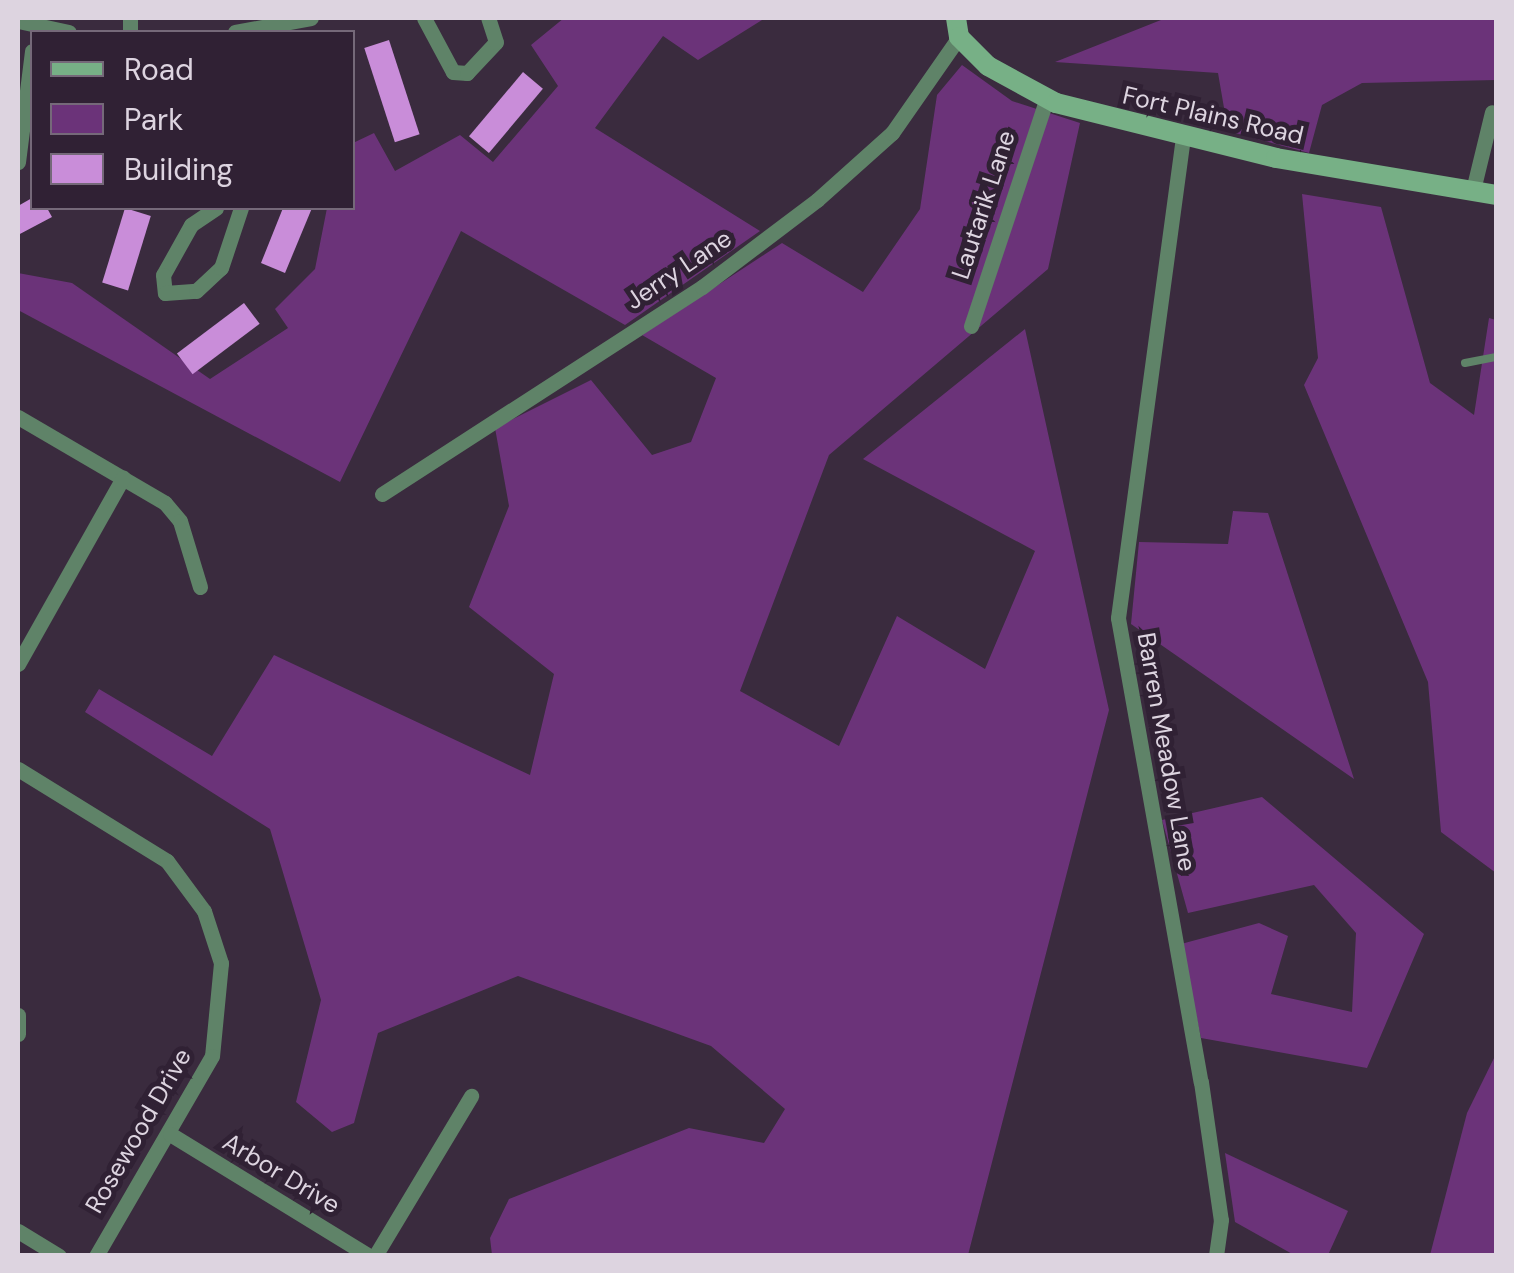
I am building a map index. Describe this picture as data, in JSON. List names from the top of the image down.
{
  "streets": {
    "street": [
      "Fort Plains Road",
      "Lautarik Lane",
      "Jerry Lane",
      "Barren Meadow Lane",
      "Rosewood Drive",
      "Arbor Drive"
    ]
  },
  "crossings": [
    ["Fort Plains Road", "Lautarik Lane"],
    ["Fort Plains Road", "Jerry Lane"],
    ["Fort Plains Road", "Barren Meadow Lane"],
    ["Rosewood Drive", "Arbor Drive"]
  ],
  "legend": ["Road", "Park", "Building"]
}
